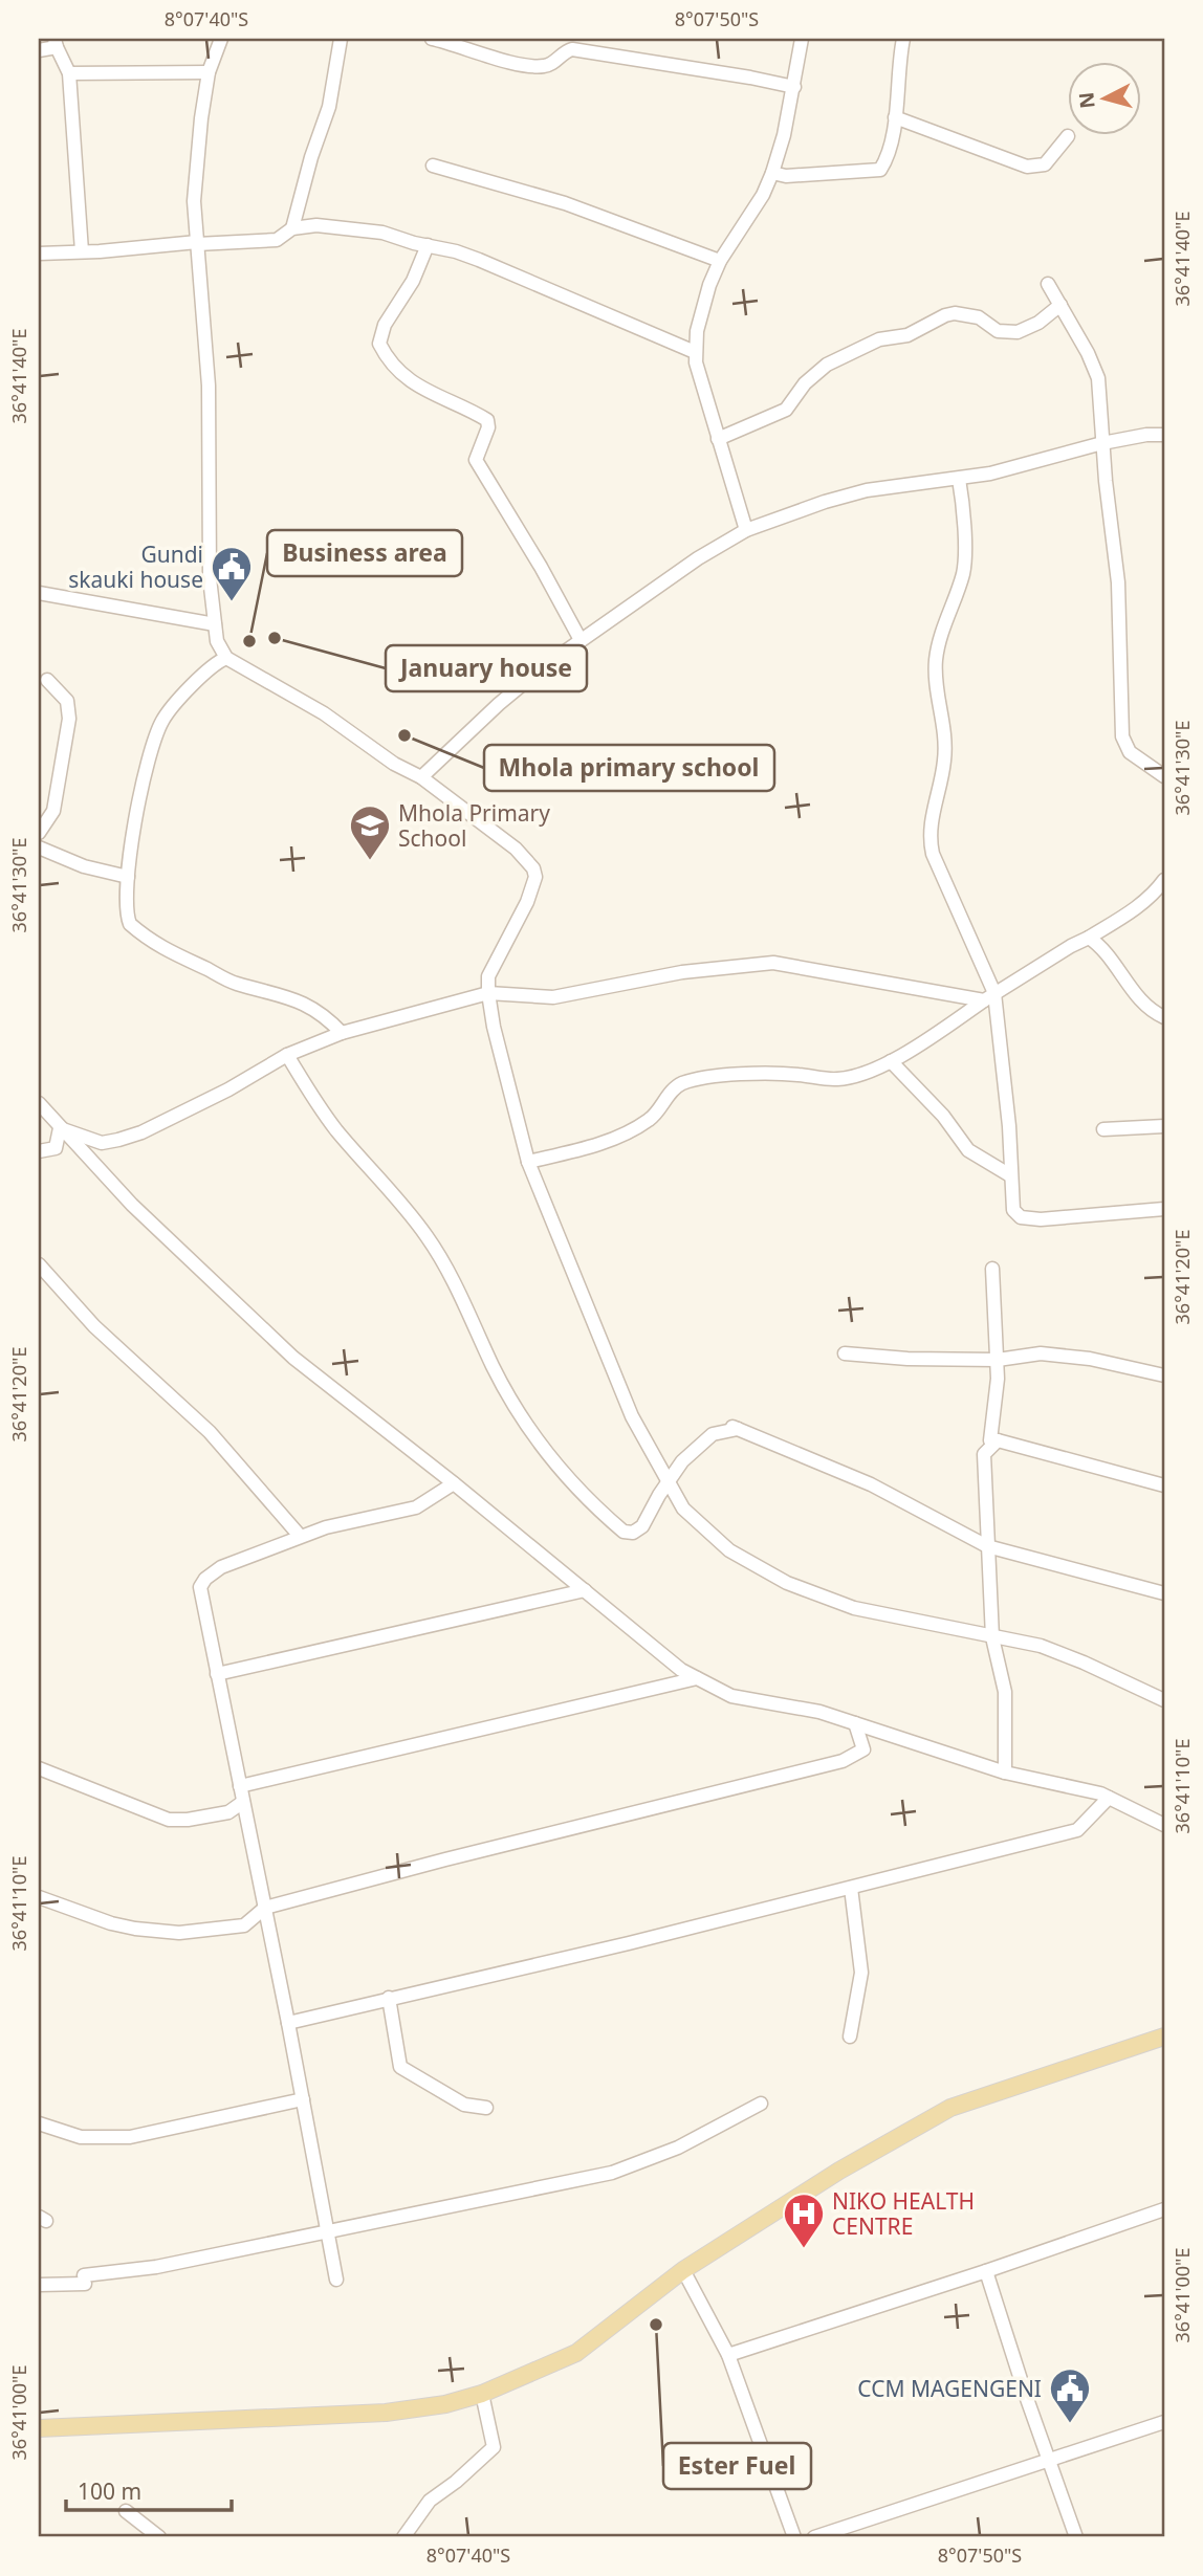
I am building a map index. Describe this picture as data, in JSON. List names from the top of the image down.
{
  "places": {
    "public building": ["Gundi skauki house", "CCM MAGENGENI"],
    "other": [
      "January house",
      "Business area",
      "Mhola primary school",
      "Ester Fuel"
    ],
    "school or university": ["Mhola Primary School"],
    "hospital": ["NIKO HEALTH CENTRE"]
  },
  "scale_bar": "100 m",
  "north": "left",
  "coordinates": [
    "8°07'40\"S",
    "8°07'50\"S",
    "36°41'40\"E",
    "36°41'30\"E",
    "36°41'20\"E",
    "36°41'10\"E",
    "36°41'00\"E"
  ]
}
